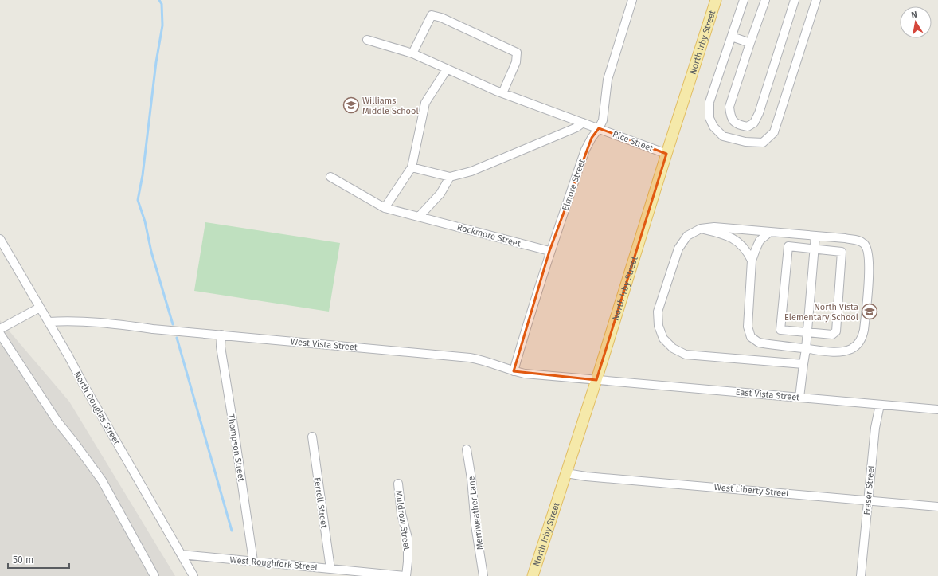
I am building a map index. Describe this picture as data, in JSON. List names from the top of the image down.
{
  "streets": {
    "main road": ["North Irby Street"],
    "street": [
      "Rice Street",
      "Elmore Street",
      "Rockmore Street",
      "West Vista Street",
      "East Vista Street",
      "North Douglas Street",
      "Thompson Street",
      "West Liberty Street",
      "Fraser Street",
      "Ferrell Street",
      "Merriweather Lane",
      "Muldrow Street",
      "West Roughfork Street"
    ]
  },
  "crossings": [
    ["North Irby Street", "Rice Street"],
    ["North Irby Street", "West Vista Street"],
    ["North Irby Street", "East Vista Street"],
    ["North Irby Street", "West Liberty Street"],
    ["Rice Street", "Elmore Street"],
    ["Elmore Street", "Rockmore Street"],
    ["Elmore Street", "West Vista Street"],
    ["West Vista Street", "East Vista Street"],
    ["West Vista Street", "North Douglas Street"],
    ["West Vista Street", "Thompson Street"],
    ["East Vista Street", "Fraser Street"],
    ["North Douglas Street", "West Roughfork Street"],
    ["Thompson Street", "West Roughfork Street"],
    ["West Liberty Street", "Fraser Street"],
    ["Ferrell Street", "West Roughfork Street"],
    ["Muldrow Street", "West Roughfork Street"]
  ],
  "places": {
    "school or university": ["Williams Middle School", "North Vista Elementary School"]
  },
  "scale_bar": "50 m",
  "north": "top"
}
